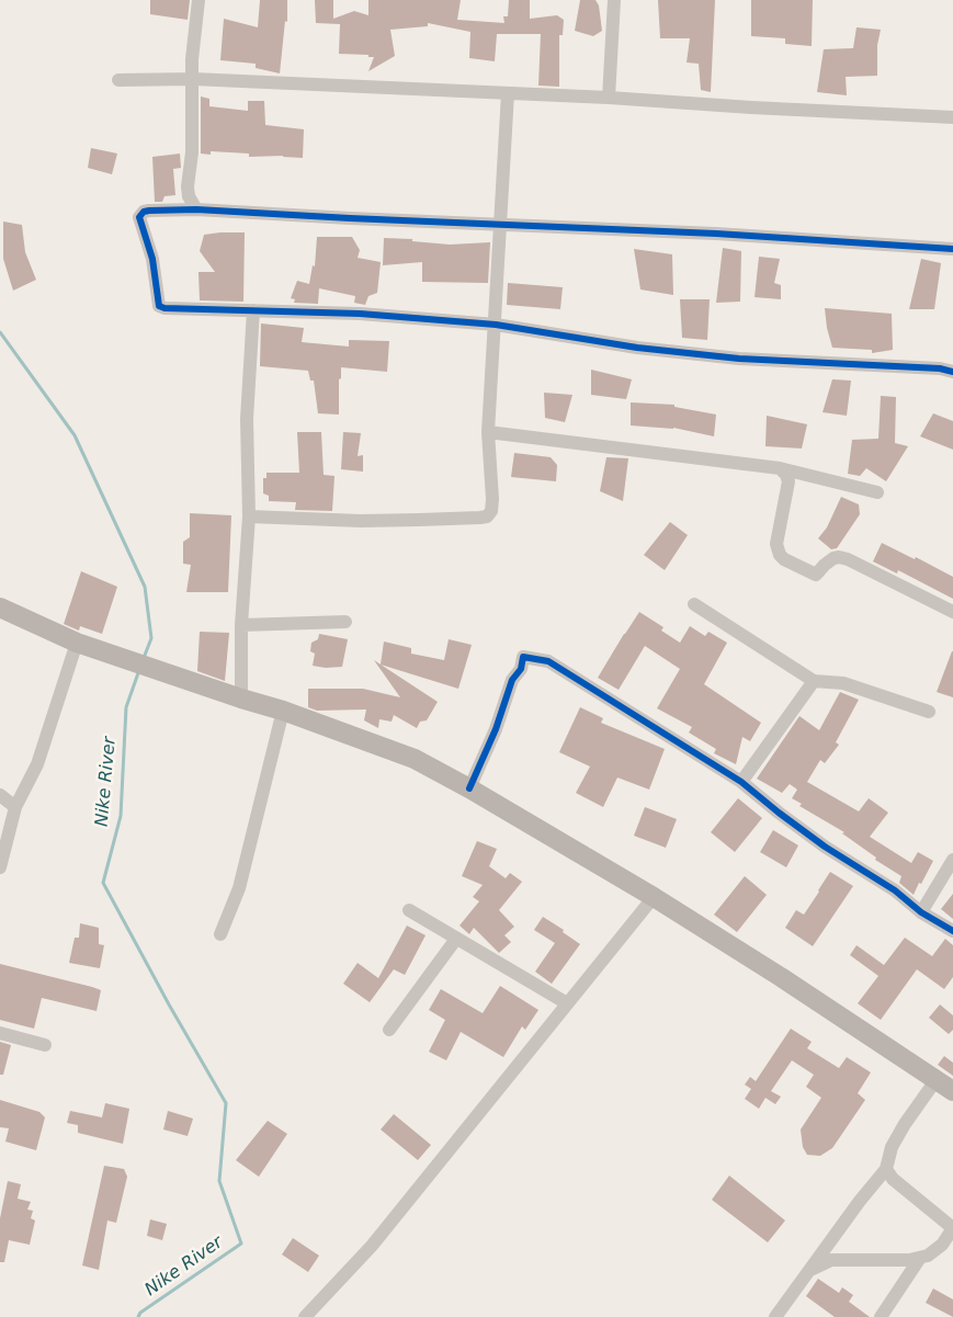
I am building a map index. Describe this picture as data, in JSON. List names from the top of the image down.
{
  "water": ["Nike River"]
}
